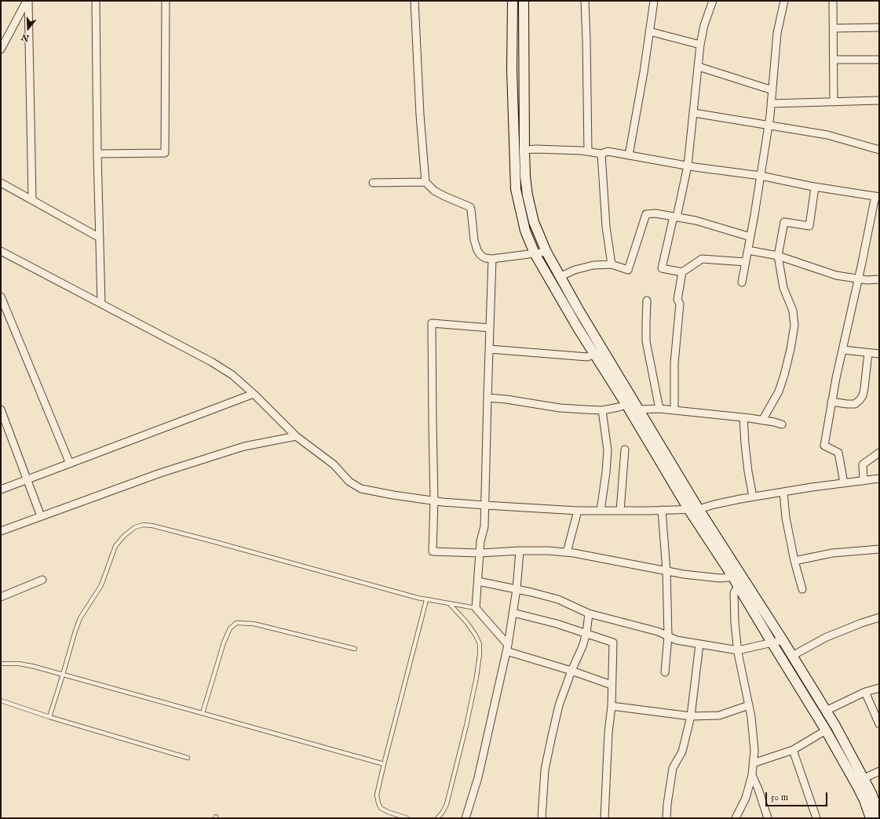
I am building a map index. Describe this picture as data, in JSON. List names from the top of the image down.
{
  "scale_bar": "50 m",
  "north": "bottom"
}
